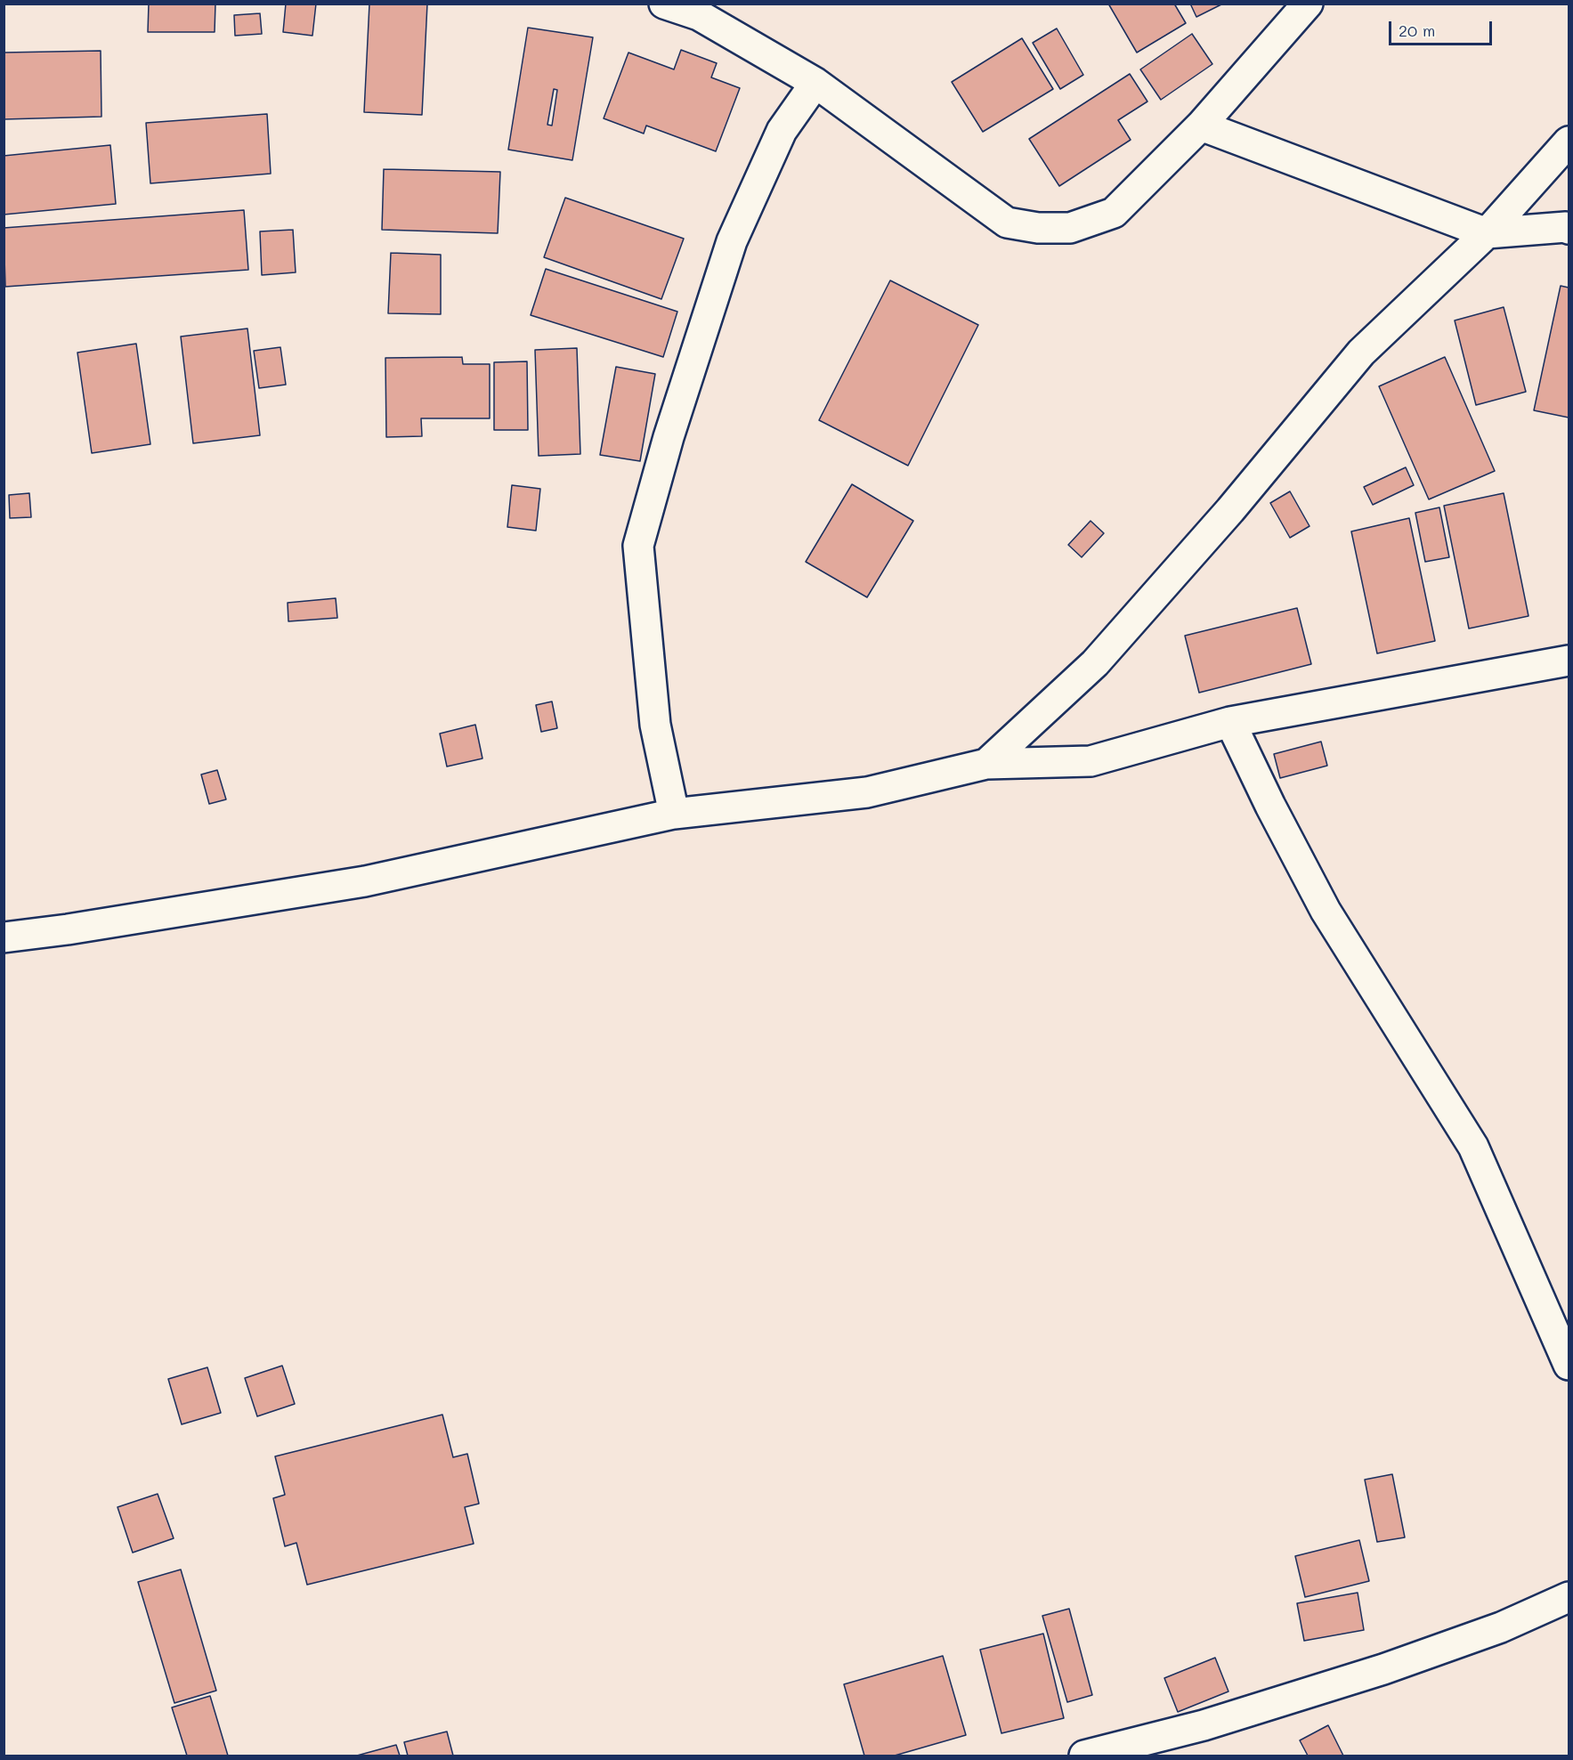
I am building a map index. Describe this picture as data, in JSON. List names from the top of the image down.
{
  "scale_bar": "20 m"
}
